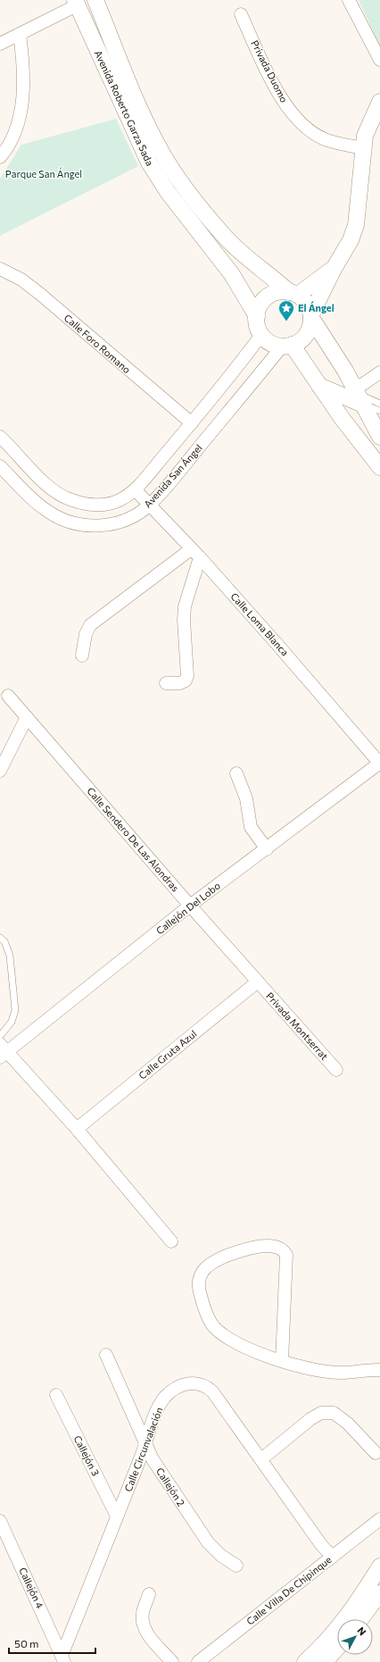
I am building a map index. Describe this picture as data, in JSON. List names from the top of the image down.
{
  "streets": {
    "street": [
      "Privada Duomo",
      "Avenida Roberto Garza Sada",
      "Calle Foro Romano",
      "Avenida San Ángel",
      "Calle Loma Blanca",
      "Calle Sendero De Las Alondras",
      "Callejón Del Lobo",
      "Privada Montserrat",
      "Calle Gruta Azul",
      "Calle Circunvalación",
      "Callejón 3",
      "Callejón 2",
      "Callejón 4",
      "Calle Villa De Chipinque"
    ]
  },
  "crossings": [
    ["Avenida Roberto Garza Sada", "Avenida San Ángel"],
    ["Calle Foro Romano", "Avenida San Ángel"],
    ["Avenida San Ángel", "Calle Loma Blanca"],
    ["Calle Loma Blanca", "Callejón Del Lobo"],
    ["Calle Sendero De Las Alondras", "Callejón Del Lobo"],
    ["Calle Sendero De Las Alondras", "Privada Montserrat"],
    ["Calle Sendero De Las Alondras", "Calle Gruta Azul"],
    ["Privada Montserrat", "Calle Gruta Azul"],
    ["Calle Circunvalación", "Callejón 3"],
    ["Calle Circunvalación", "Callejón 2"],
    ["Calle Circunvalación", "Callejón 4"],
    ["Calle Circunvalación", "Calle Villa De Chipinque"]
  ],
  "parks": ["Parque San Ángel"],
  "places": {
    "place": ["El Ángel"]
  },
  "scale_bar": "50 m",
  "north": "top right"
}
